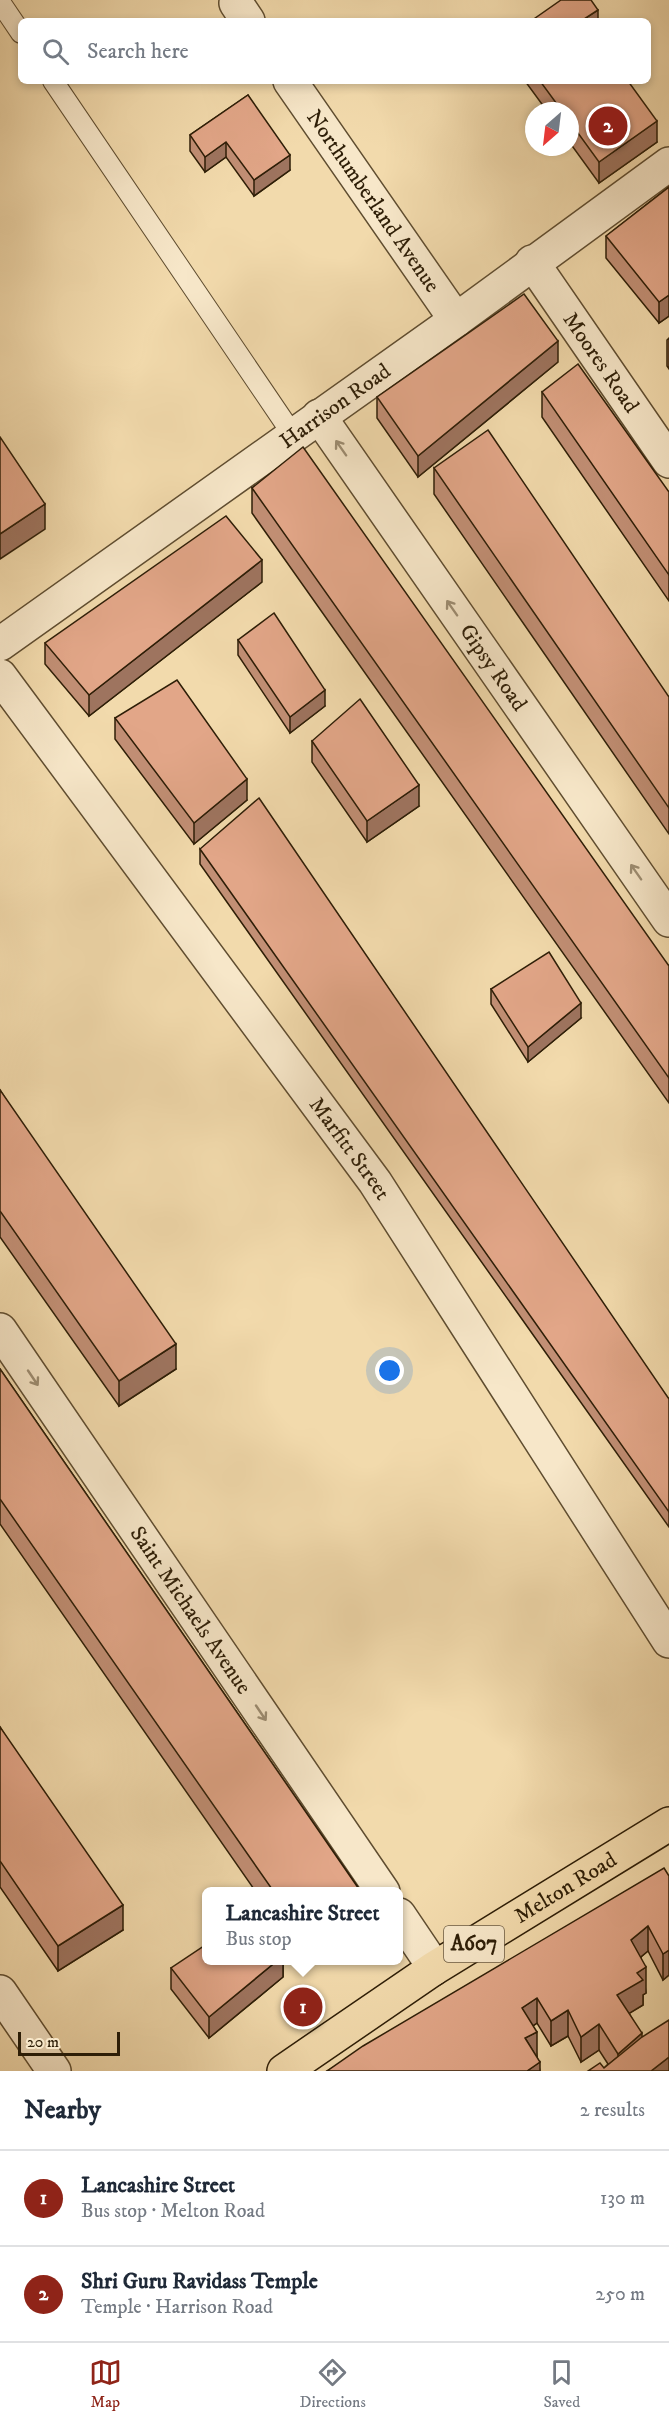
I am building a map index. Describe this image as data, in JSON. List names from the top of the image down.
{
  "streets": {
    "main road": ["Melton Road", "A607"],
    "street": [
      "Northumberland Avenue",
      "Moores Road",
      "Harrison Road",
      "Gipsy Road",
      "Marfitt Street",
      "Saint Michaels Avenue"
    ]
  },
  "crossings": [
    ["Northumberland Avenue", "Harrison Road"],
    ["Moores Road", "Harrison Road"],
    ["Harrison Road", "Gipsy Road"]
  ],
  "one_way": ["Gipsy Road", "Saint Michaels Avenue"],
  "scale_bar": "20 m",
  "north": "bottom left",
  "page": {
    "search": "Search here",
    "pins": ["2", "1"],
    "popup": ["Lancashire Street", "Bus stop"],
    "scale": "20 m",
    "heading": ["Nearby", "2 results"],
    "list": [
      {
        "mark": "1",
        "name": "Lancashire Street",
        "note": "Bus stop · Melton Road",
        "value": "130 m"
      },
      {
        "mark": "2",
        "name": "Shri Guru Ravidass Temple",
        "note": "Temple · Harrison Road",
        "value": "250 m"
      }
    ],
    "nav": ["Map", "Directions", "Saved"]
  }
}
